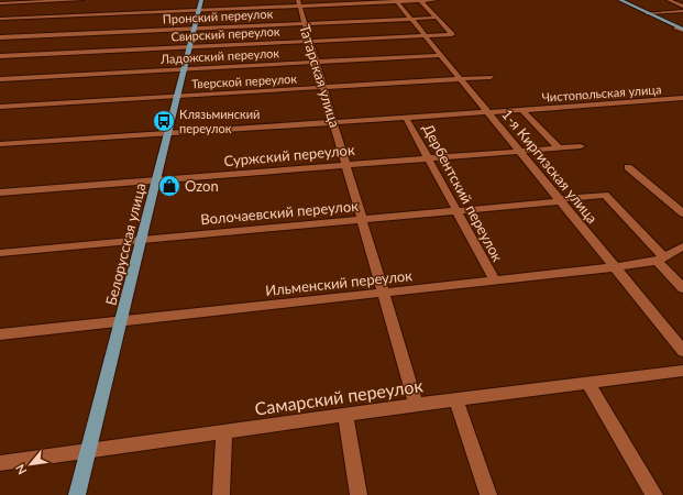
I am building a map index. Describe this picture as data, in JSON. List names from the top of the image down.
{
  "streets": {
    "main road": ["Белорусская улица"],
    "street": [
      "Пронский переулок",
      "Свирский переулок",
      "Ладожский переулок",
      "Татарская улица",
      "Тверской переулок",
      "Чистопольская улица",
      "Суржский переулок",
      "1-я Киргизская улица",
      "Дербентский переулок",
      "Волочаевский переулок",
      "Ильменский переулок",
      "Самарский переулок"
    ]
  },
  "crossings": [
    ["Пронский переулок", "Свирский переулок"],
    ["Пронский переулок", "Татарская улица"],
    ["Пронский переулок", "1-я Киргизская улица"],
    ["Пронский переулок", "Белорусская улица"],
    ["Свирский переулок", "Татарская улица"],
    ["Свирский переулок", "1-я Киргизская улица"],
    ["Свирский переулок", "Белорусская улица"],
    ["Ладожский переулок", "Татарская улица"],
    ["Ладожский переулок", "1-я Киргизская улица"],
    ["Ладожский переулок", "Белорусская улица"],
    ["Татарская улица", "Тверской переулок"],
    ["Татарская улица", "Суржский переулок"],
    ["Татарская улица", "Волочаевский переулок"],
    ["Татарская улица", "Ильменский переулок"],
    ["Татарская улица", "Самарский переулок"],
    ["Тверской переулок", "1-я Киргизская улица"],
    ["Тверской переулок", "Белорусская улица"],
    ["Суржский переулок", "1-я Киргизская улица"],
    ["Суржский переулок", "Дербентский переулок"],
    ["Суржский переулок", "Белорусская улица"],
    ["1-я Киргизская улица", "Волочаевский переулок"],
    ["1-я Киргизская улица", "Ильменский переулок"],
    ["Дербентский переулок", "Волочаевский переулок"],
    ["Дербентский переулок", "Ильменский переулок"],
    ["Волочаевский переулок", "Белорусская улица"],
    ["Волочаевский переулок", "Ильменский переулок"],
    ["Белорусская улица", "Ильменский переулок"],
    ["Белорусская улица", "Самарский переулок"]
  ],
  "places": {
    "bus stop": ["Клязьминский переулок"],
    "shop": ["Ozon"]
  },
  "north": "bottom left"
}
